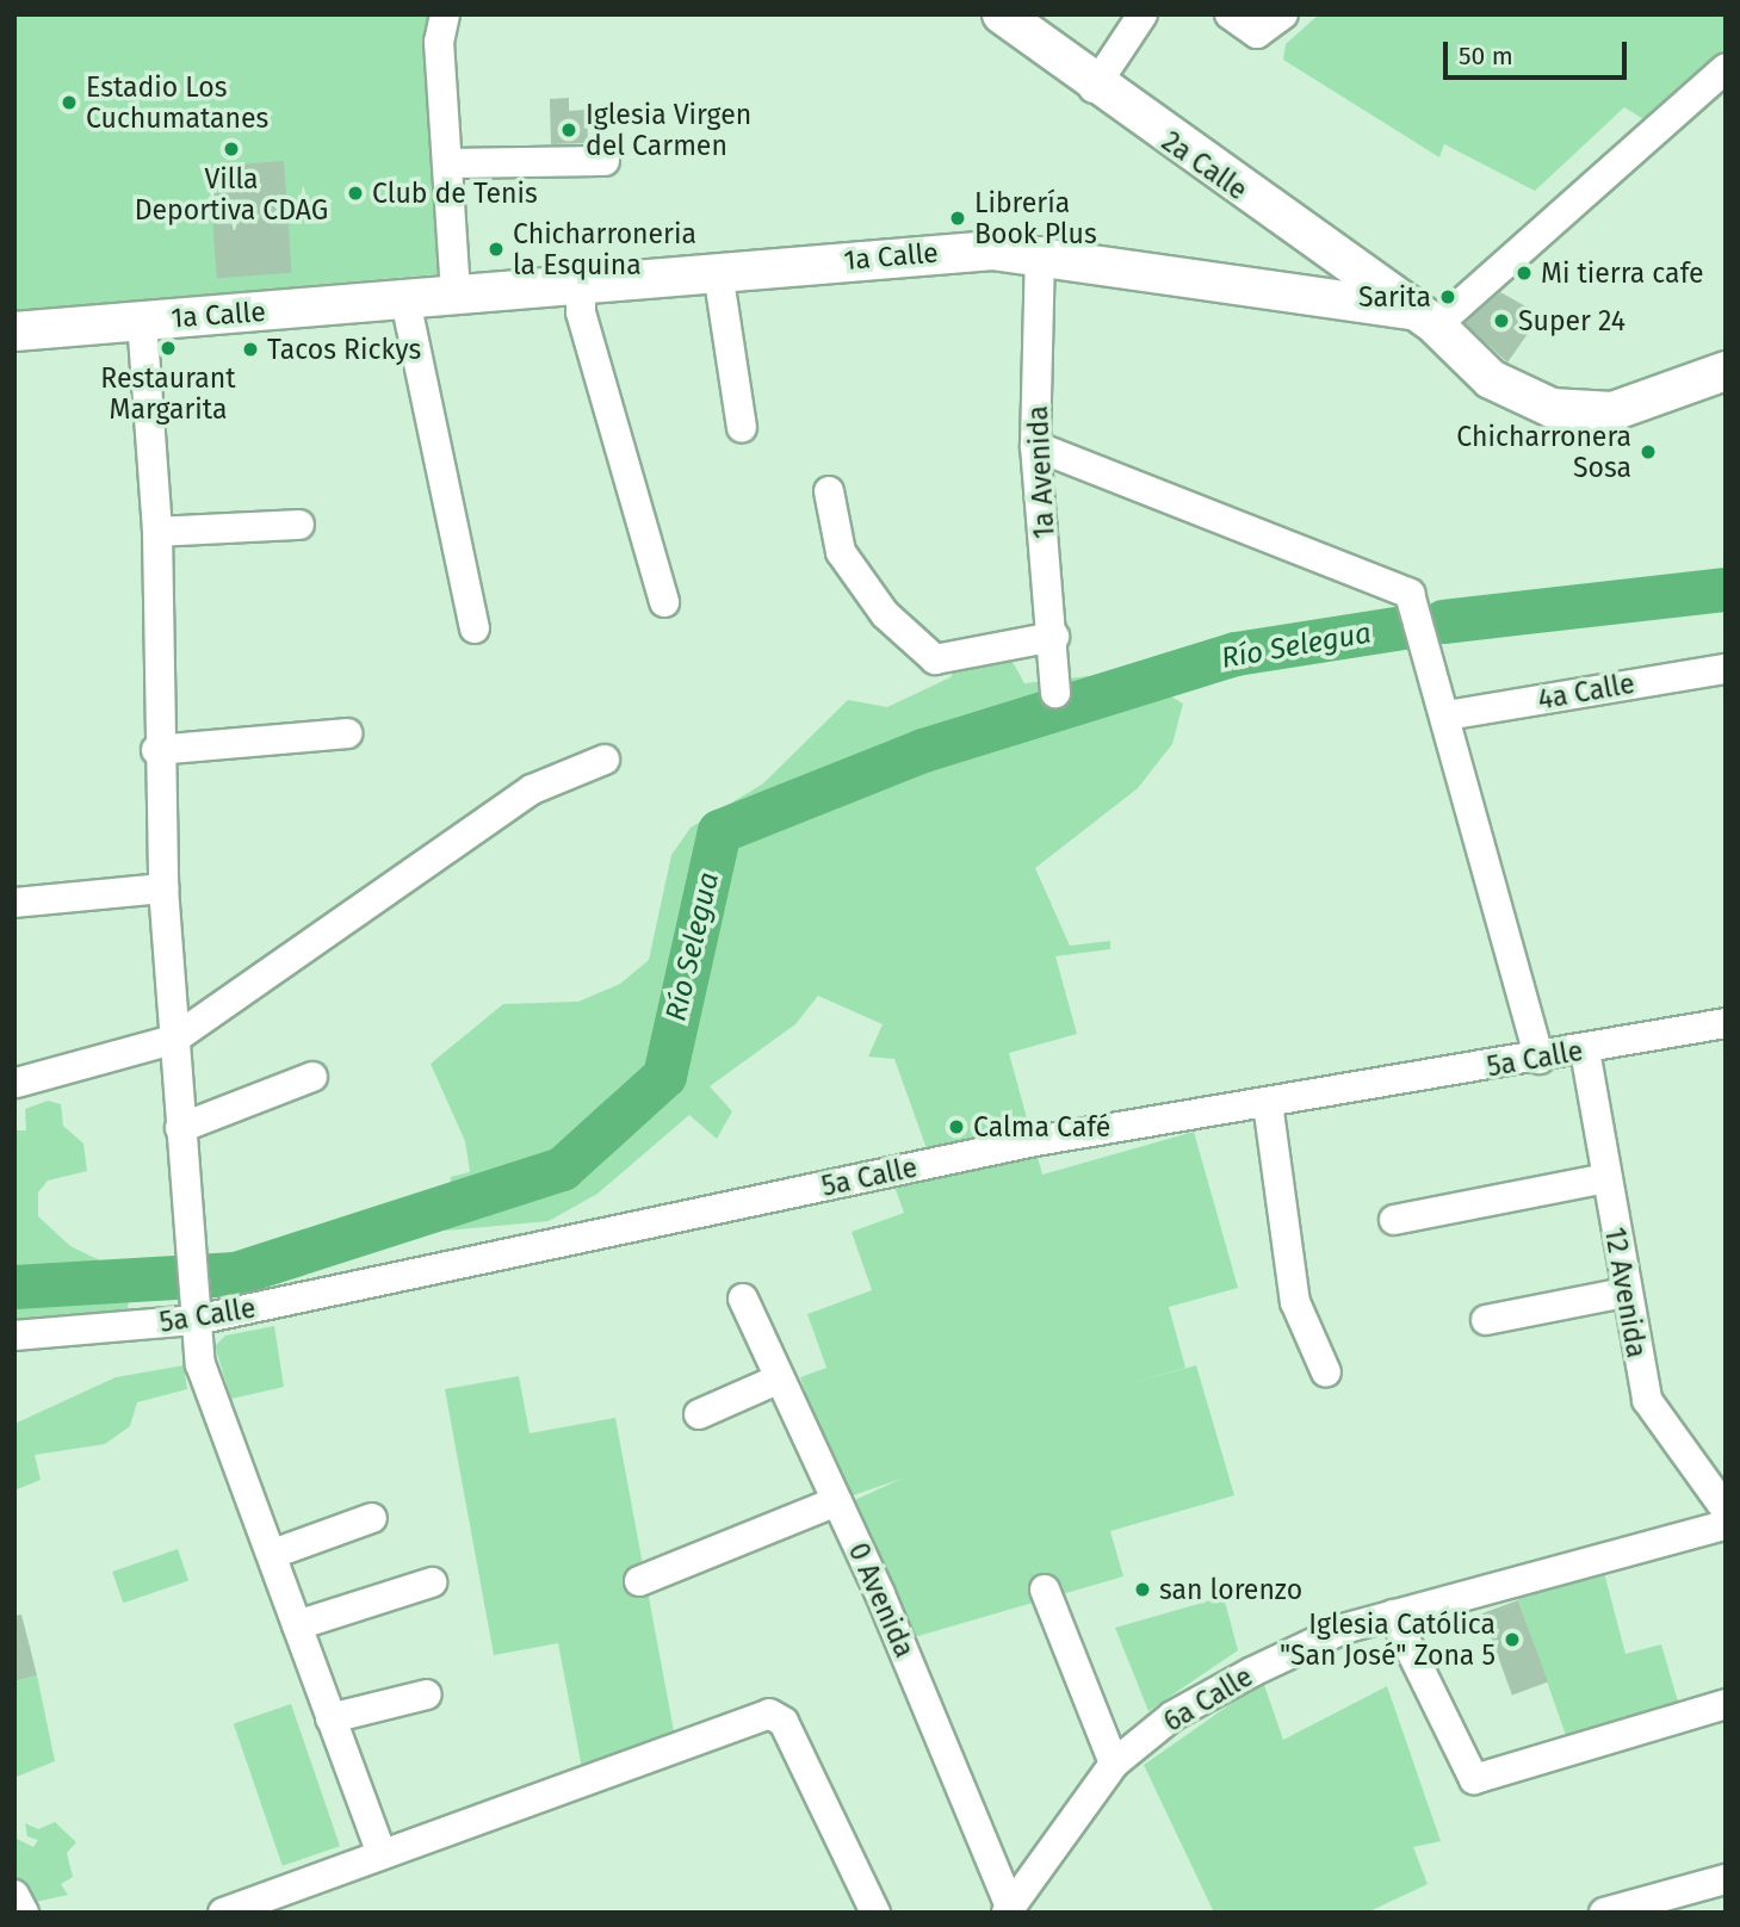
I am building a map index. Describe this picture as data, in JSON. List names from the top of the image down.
{
  "streets": {
    "main road": ["2a Calle", "1a Calle"],
    "street": [
      "1a Avenida",
      "4a Calle",
      "5a Calle",
      "12 Avenida",
      "0 Avenida",
      "6a Calle"
    ]
  },
  "crossings": [
    ["2a Calle", "1a Calle"],
    ["1a Calle", "1a Avenida"],
    ["5a Calle", "12 Avenida"],
    ["0 Avenida", "6a Calle"]
  ],
  "water": ["Río Selegua"],
  "places": [
    "Estadio Los Cuchumatanes",
    "Iglesia Virgen del Carmen",
    "Villa Deportiva CDAG",
    "Club de Tenis",
    "Librería Book Plus",
    "Chicharroneria la Esquina",
    "Mi tierra cafe",
    "Sarita",
    "Super 24",
    "Restaurant Margarita",
    "Tacos Rickys",
    "Chicharronera Sosa",
    "Calma Café",
    "san lorenzo",
    "Iglesia Católica \"San José\" Zona 5"
  ],
  "scale_bar": "50 m"
}
